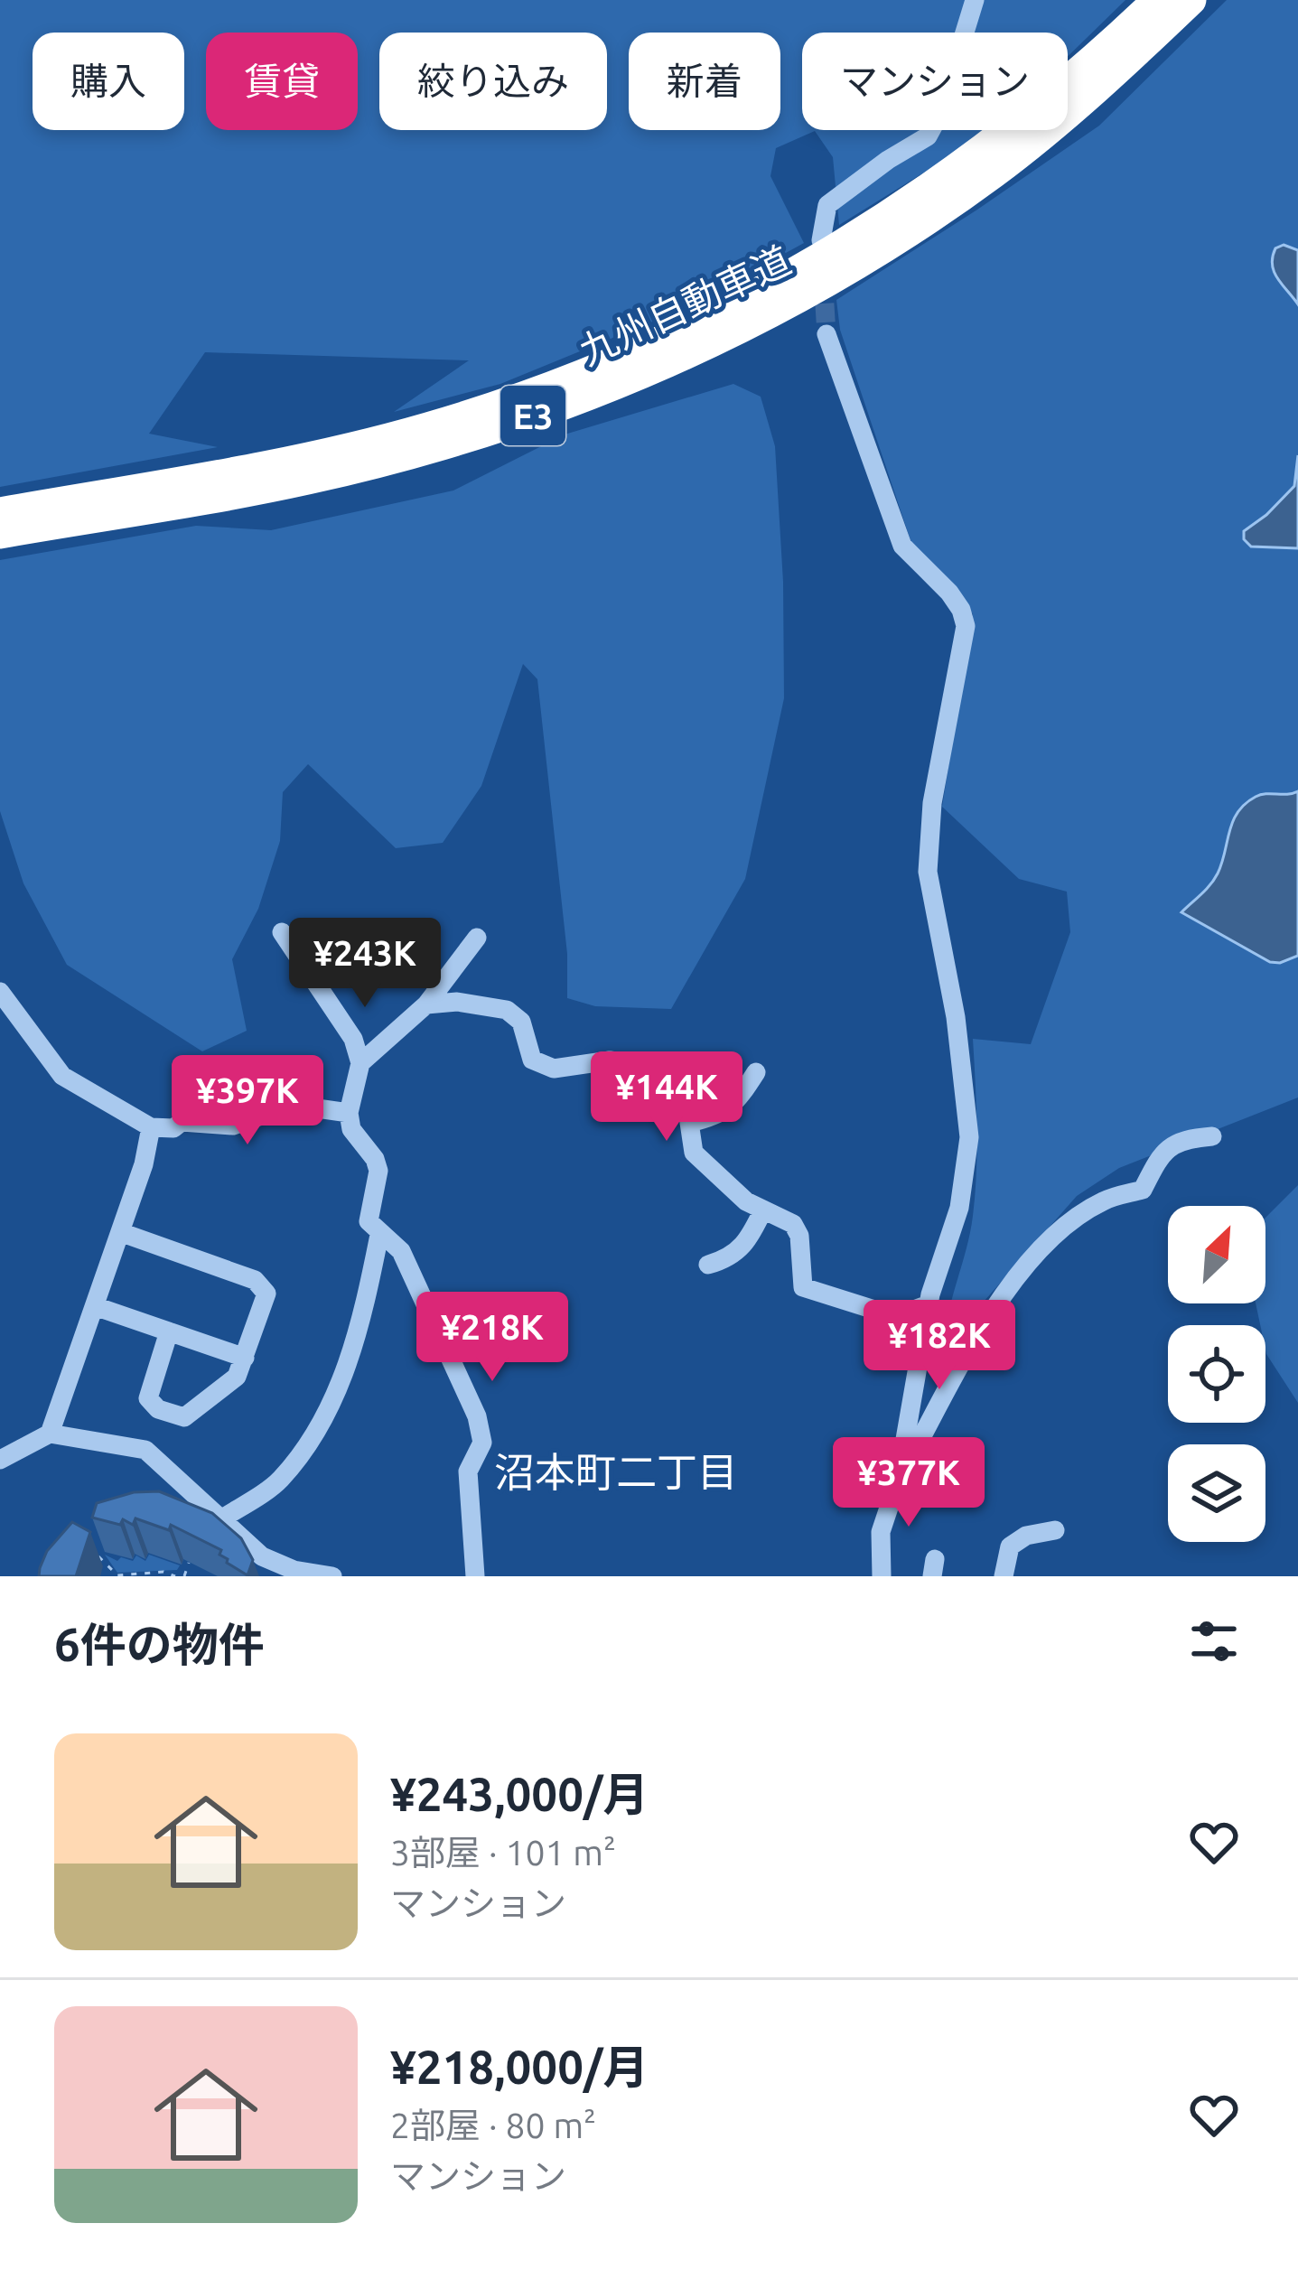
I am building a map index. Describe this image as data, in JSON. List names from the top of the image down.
{
  "streets": {
    "highway": ["九州自動車道", "E3"]
  },
  "districts": ["沼本町二丁目"],
  "north": "top right",
  "page": {
    "chip": [
      "購入",
      "賃貸",
      "絞り込み",
      "新着",
      "マンション"
    ],
    "price": [
      "¥243K",
      "¥144K",
      "¥397K",
      "¥218K",
      "¥182K",
      "¥377K"
    ],
    "heading": "6件の物件",
    "list": [
      {
        "name": "¥243,000/月",
        "note": "3部屋 · 101 m² · マンション"
      },
      {
        "name": "¥218,000/月",
        "note": "2部屋 · 80 m² · マンション"
      }
    ]
  }
}
